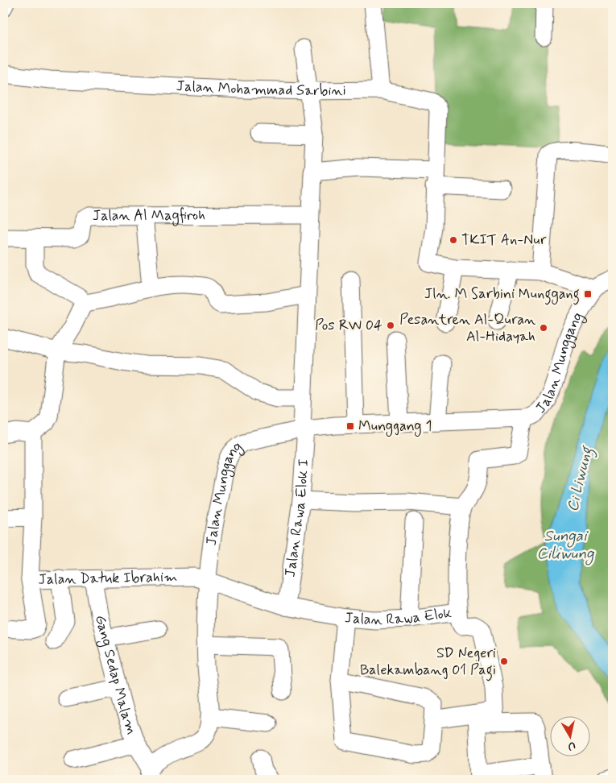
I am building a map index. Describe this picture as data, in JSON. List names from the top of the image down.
{
  "streets": {
    "street": [
      "Jalan Mohammad Sarbini",
      "Jalan Al Magfiroh",
      "Jalan Munggang",
      "Jalan Rawa Elok I",
      "Jalan Datuk Ibrahim",
      "Jalan Rawa Elok",
      "Gang Sedap Malam"
    ]
  },
  "crossings": [
    ["Jalan Mohammad Sarbini", "Jalan Munggang"],
    ["Jalan Munggang", "Jalan Rawa Elok I"],
    ["Jalan Munggang", "Jalan Datuk Ibrahim"],
    ["Jalan Munggang", "Jalan Rawa Elok"],
    ["Jalan Munggang", "Gang Sedap Malam"],
    ["Jalan Rawa Elok I", "Jalan Rawa Elok"],
    ["Jalan Datuk Ibrahim", "Jalan Rawa Elok"],
    ["Jalan Datuk Ibrahim", "Gang Sedap Malam"]
  ],
  "water": ["Ci Liwung", "Sungai Ciliwung"],
  "places": {
    "other": [
      "TKIT An-Nur",
      "Pos RW 04",
      "Pesantren Al-Quran Al-Hidayah",
      "SD Negeri Balekambang 01 Pagi"
    ],
    "transit": ["Jln. M Sarbini Munggang", "Munggang 1"]
  },
  "north": "bottom"
}
